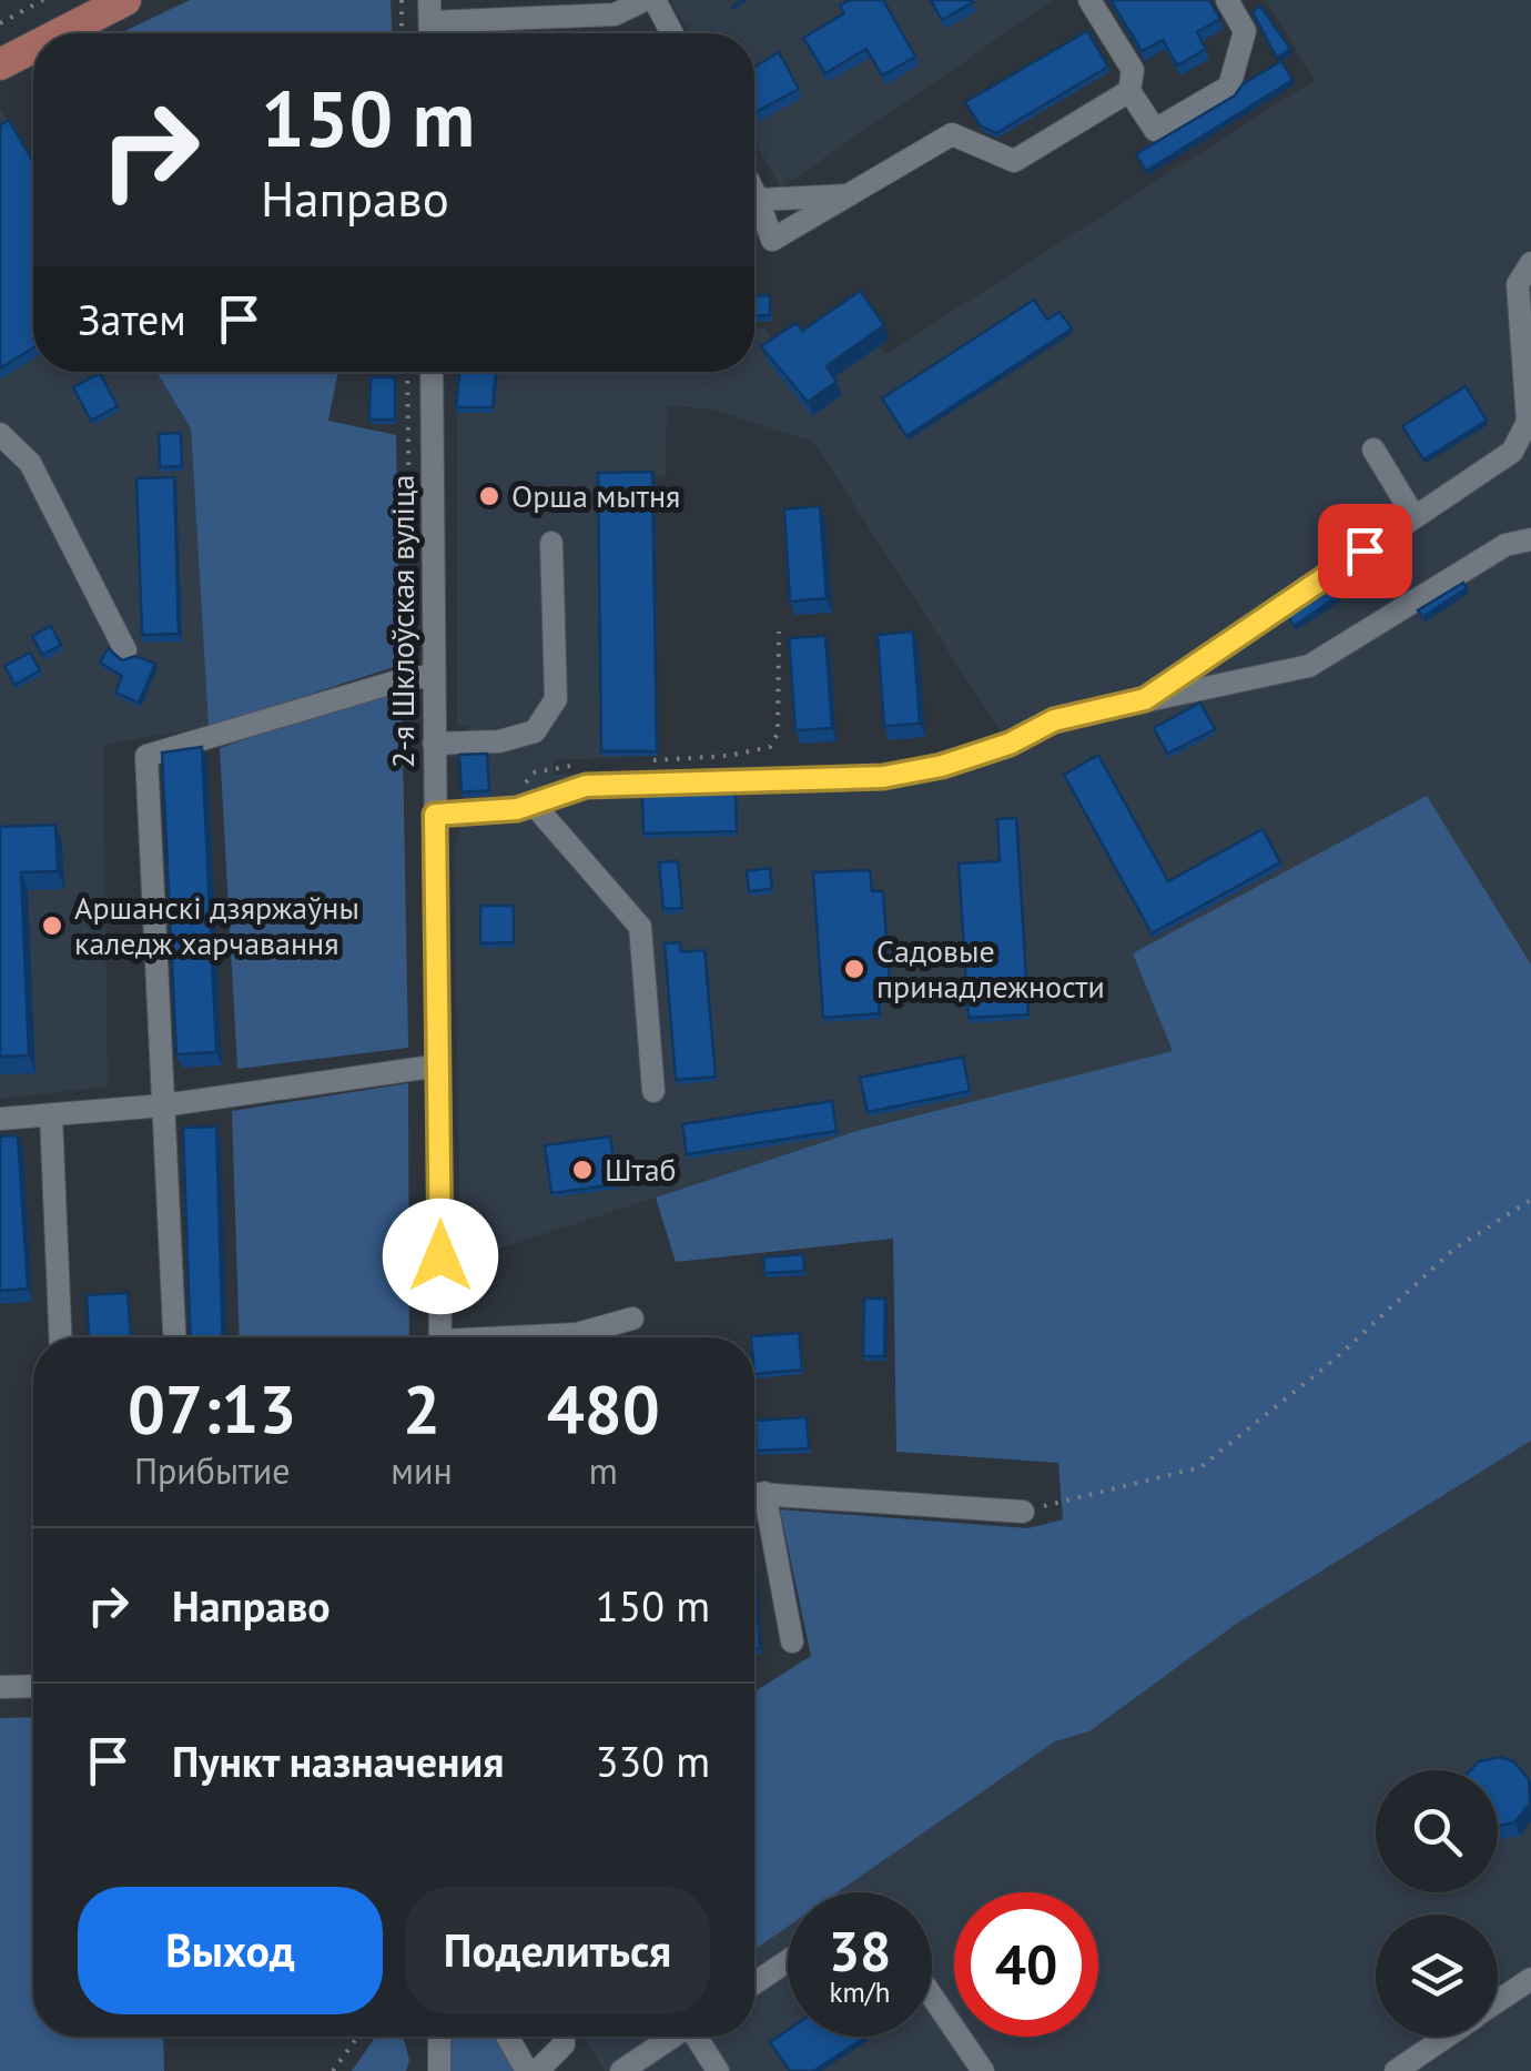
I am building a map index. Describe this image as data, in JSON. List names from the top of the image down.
{
  "streets": {
    "street": ["2-я Шклоўская вуліца"]
  },
  "places": [
    "Орша мытня",
    "Аршанскі дзяржаўны каледж харчавання",
    "Садовые принадлежности",
    "Штаб"
  ],
  "page": {
    "turn": ["150 m", "Направо"],
    "then": "Затем",
    "eta": [
      "07:13",
      "Прибытие",
      "2",
      "мин",
      "480",
      "m"
    ],
    "list": [
      {
        "name": "Направо",
        "value": "150 m"
      },
      {
        "name": "Пункт назначения",
        "value": "330 m"
      }
    ],
    "buttons": ["Выход", "Поделиться"],
    "speed": "38 km/h",
    "limit": "40"
  }
}
